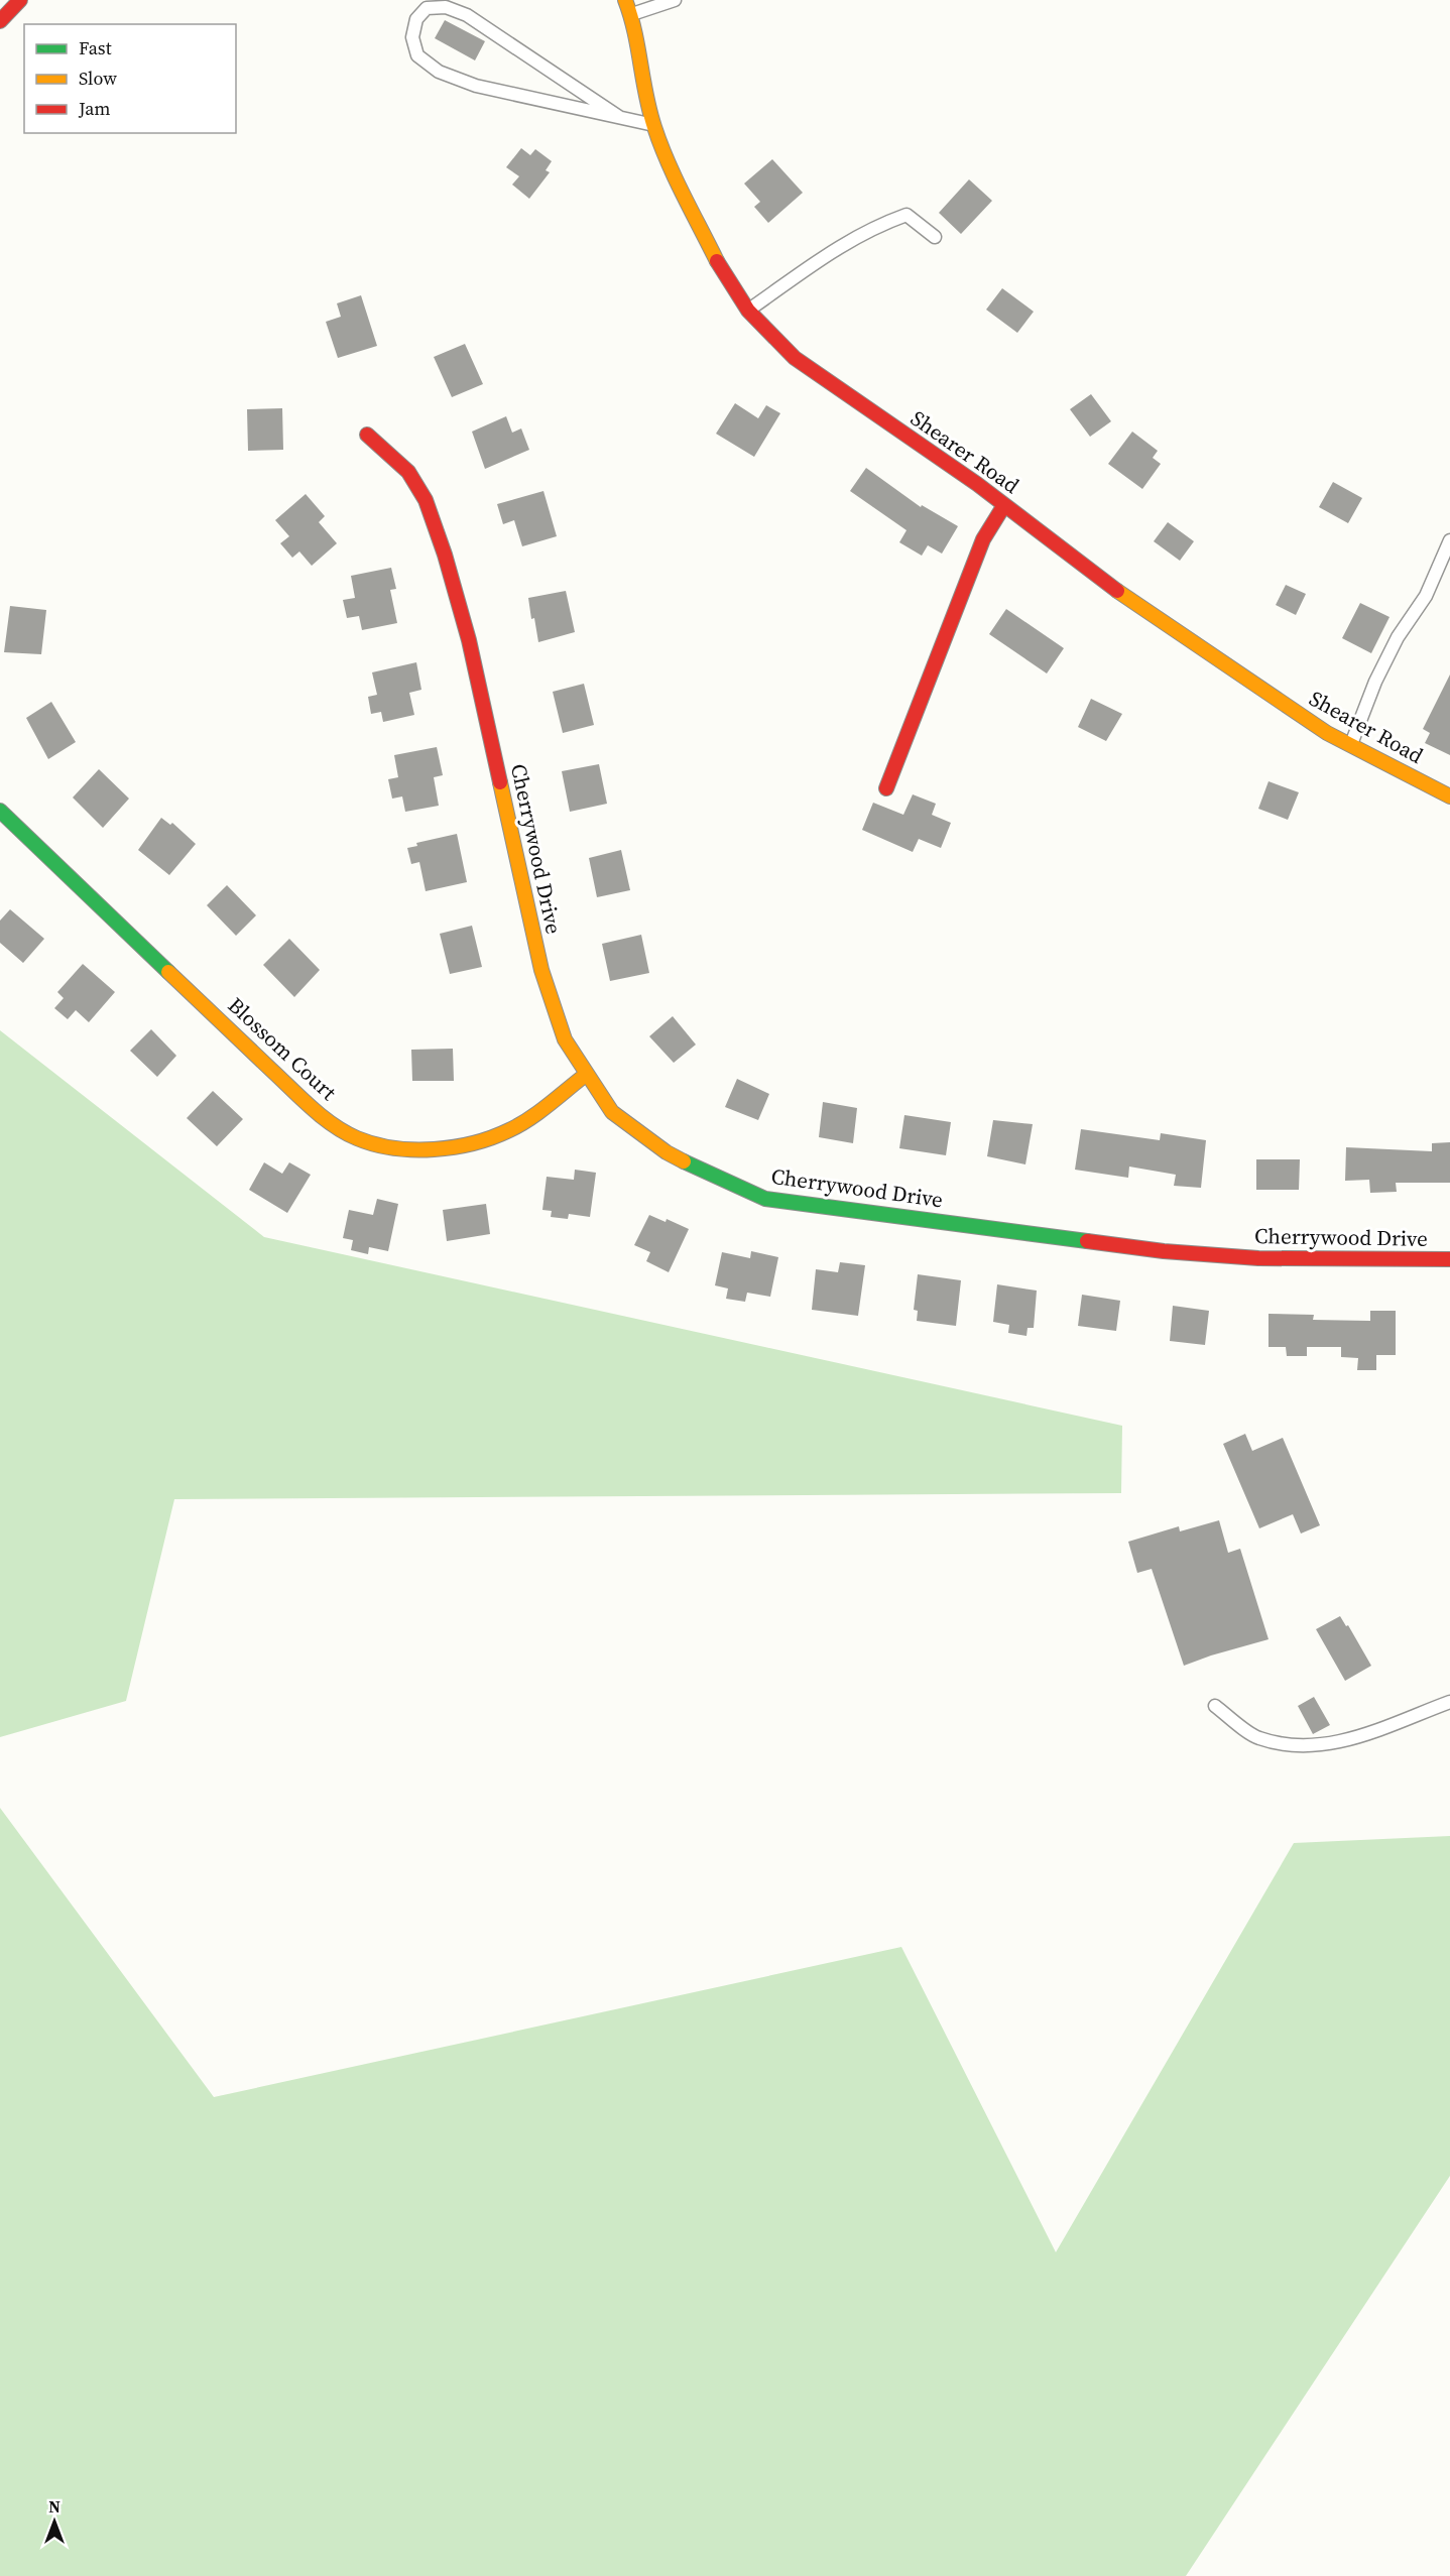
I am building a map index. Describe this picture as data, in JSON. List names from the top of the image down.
{
  "streets": {
    "street": ["Shearer Road", "Cherrywood Drive", "Blossom Court"]
  },
  "crossings": [
    ["Cherrywood Drive", "Blossom Court"]
  ],
  "legend": ["Fast", "Slow", "Jam"],
  "north": "top"
}
